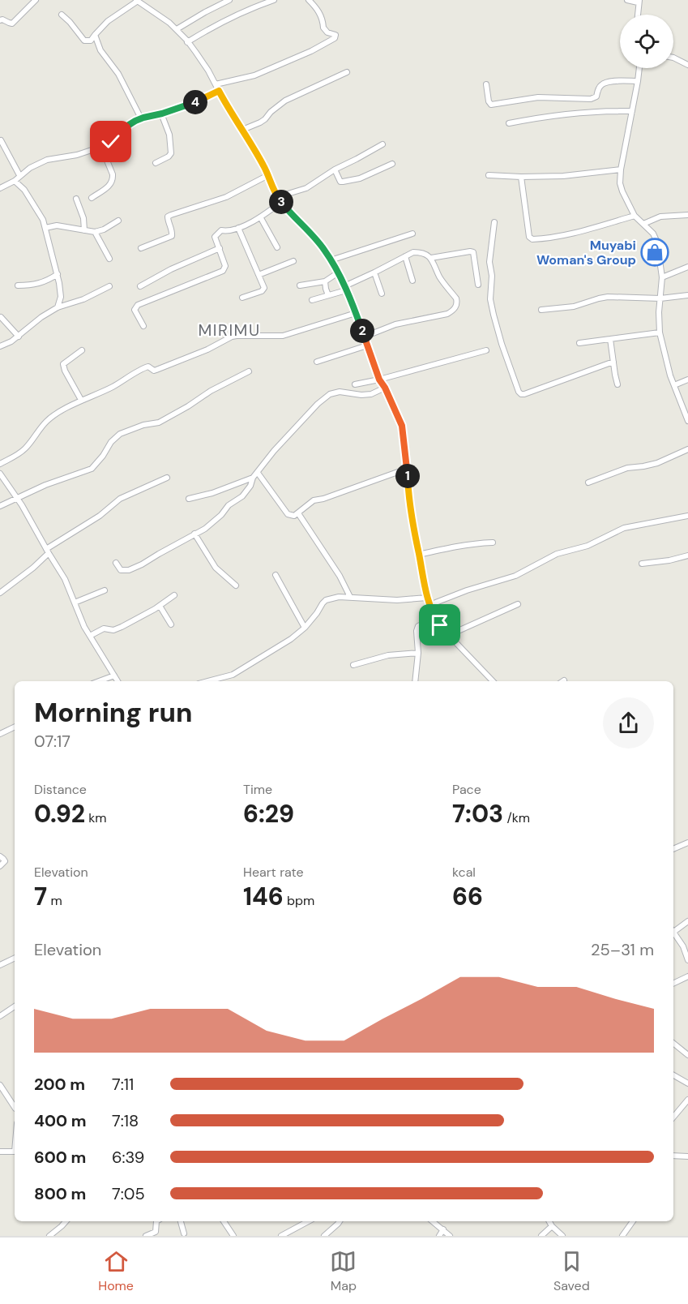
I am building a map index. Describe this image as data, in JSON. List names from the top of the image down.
{
  "districts": ["MIRIMU"],
  "places": {
    "shop": ["Muyabi Woman's Group"]
  },
  "page": {
    "pins": [
      "4",
      "3",
      "2",
      "1"
    ],
    "heading": ["Morning run", "07:17"],
    "stats": [
      ["Distance", "0.92 km"],
      ["Time", "6:29"],
      ["Pace", "7:03 /km"],
      ["Elevation", "7 m"],
      ["Heart rate", "146 bpm"],
      ["kcal", "66"]
    ],
    "chart": ["Elevation", "25–31 m"],
    "list": [
      {
        "name": "200 m",
        "note": "7:11"
      },
      {
        "name": "400 m",
        "note": "7:18"
      },
      {
        "name": "600 m",
        "note": "6:39"
      },
      {
        "name": "800 m",
        "note": "7:05"
      }
    ],
    "tabs": ["Home", "Map", "Saved"]
  }
}
